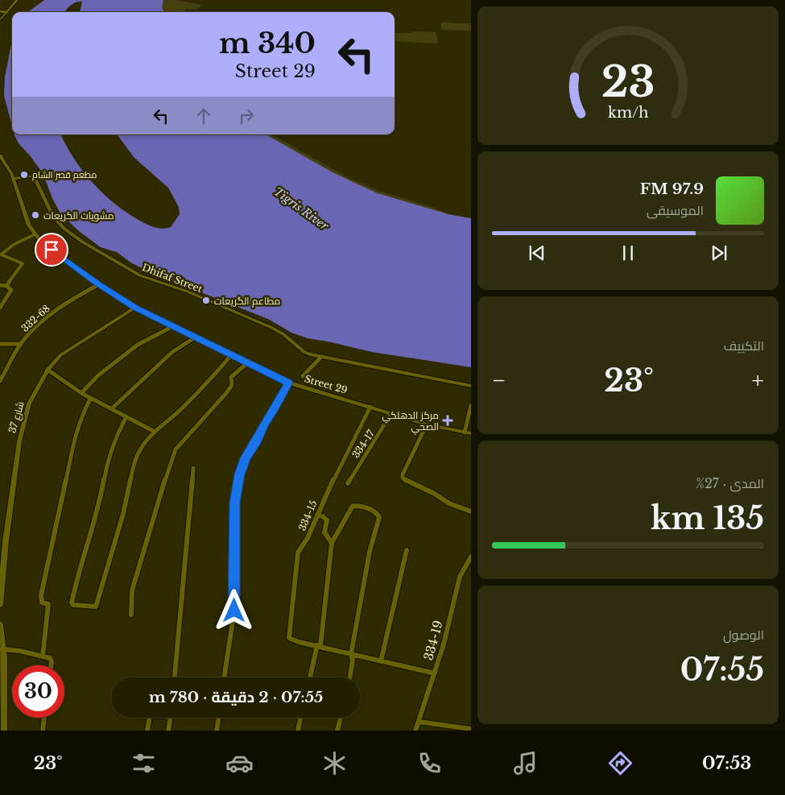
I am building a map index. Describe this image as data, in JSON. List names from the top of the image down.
{
  "streets": {
    "street": [
      "Dhifaf Street",
      "332-68",
      "Street 29",
      "شارع 37",
      "334-17",
      "334-15",
      "334-19"
    ]
  },
  "crossings": [
    ["Dhifaf Street", "Street 29"],
    ["332-68", "Street 29"],
    ["Street 29", "شارع 37"],
    ["Street 29", "334-17"],
    ["Street 29", "334-15"]
  ],
  "water": ["Tigris River"],
  "places": {
    "other": ["مطعم قصر الشام", "مشويات الكريعات", "مطاعم الگريعات"],
    "health": ["مركز الدهلكي الصحي"]
  },
  "page": {
    "turn": ["340 m", "Street 29"],
    "song": ["97.9 FM", "الموسيقى"],
    "tile": [
      "التكييف",
      ["المدى · 27%", "135 km"],
      ["الوصول", "07:55"]
    ],
    "heat": ["−", "23°", "+"],
    "limit": "30",
    "trip": "07:55 · 2 دقيقة · 780 m",
    "tabs": ["07:53", "23°"],
    "gauge": ["23", "km/h"]
  }
}
